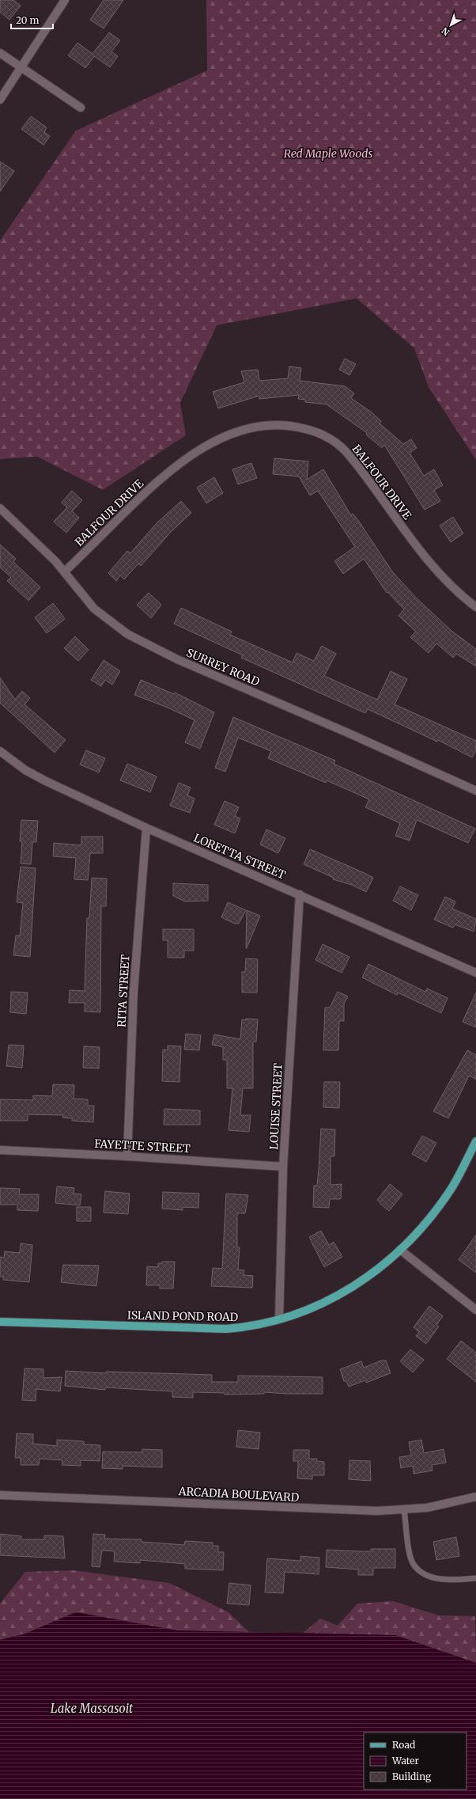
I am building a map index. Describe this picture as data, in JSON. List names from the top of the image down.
{
  "streets": {
    "main road": ["ISLAND POND ROAD"],
    "street": [
      "BALFOUR DRIVE",
      "SURREY ROAD",
      "LORETTA STREET",
      "RITA STREET",
      "LOUISE STREET",
      "FAYETTE STREET",
      "ARCADIA BOULEVARD"
    ]
  },
  "crossings": [
    ["BALFOUR DRIVE", "SURREY ROAD"],
    ["LORETTA STREET", "RITA STREET"],
    ["LORETTA STREET", "LOUISE STREET"],
    ["RITA STREET", "FAYETTE STREET"],
    ["LOUISE STREET", "FAYETTE STREET"],
    ["LOUISE STREET", "ISLAND POND ROAD"]
  ],
  "water": ["Lake Massasoit"],
  "parks": ["Red Maple Woods"],
  "legend": ["Road", "Water", "Building"],
  "scale_bar": "20 m",
  "north": "bottom left"
}
